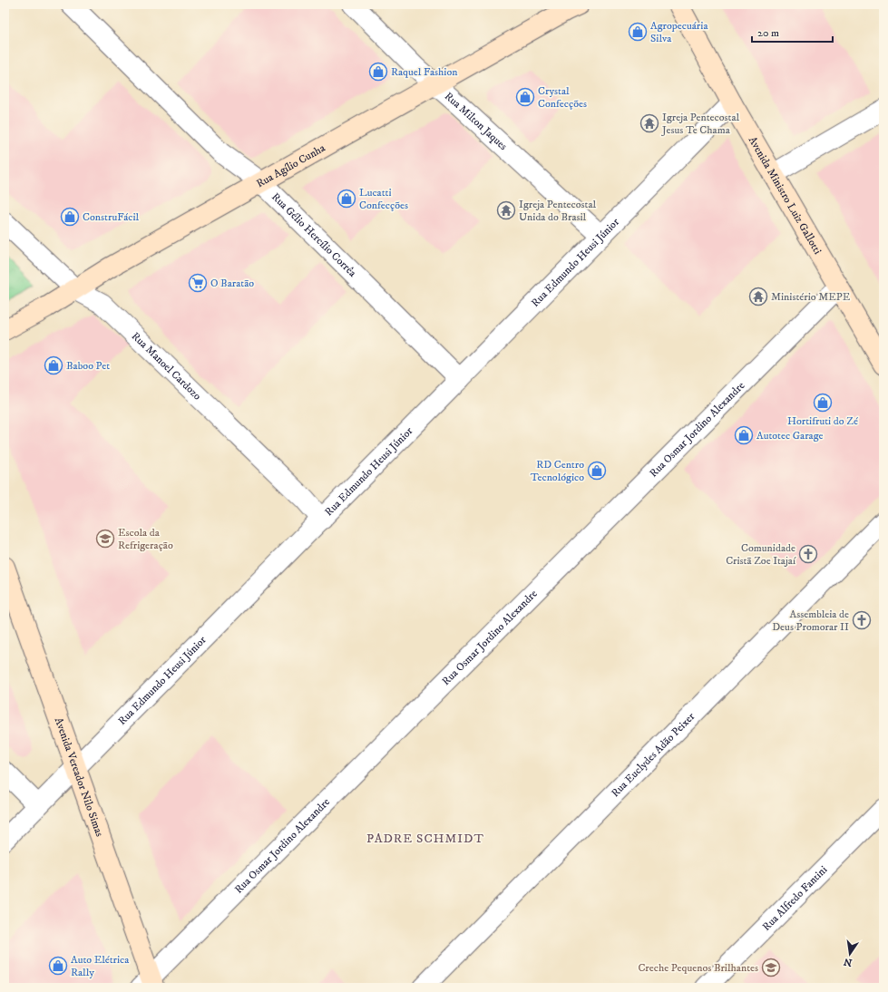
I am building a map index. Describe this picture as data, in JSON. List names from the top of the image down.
{
  "streets": {
    "main road": ["Rua Agílio Cunha", "Avenida Ministro Luiz Gallotti", "Avenida Vereador Nilo Simas"],
    "street": [
      "Rua Milton Jaques",
      "Rua Gélio Hercílio Corrêa",
      "Rua Edmundo Heusi Júnior",
      "Rua Manoel Cardozo",
      "Rua Osmar Jordino Alexandre",
      "Rua Euclydes Adão Peixer",
      "Rua Alfredo Fantini"
    ]
  },
  "crossings": [
    ["Rua Milton Jaques", "Rua Agílio Cunha"],
    ["Rua Milton Jaques", "Rua Edmundo Heusi Júnior"],
    ["Rua Agílio Cunha", "Rua Gélio Hercílio Corrêa"],
    ["Rua Agílio Cunha", "Rua Manoel Cardozo"],
    ["Avenida Ministro Luiz Gallotti", "Rua Edmundo Heusi Júnior"],
    ["Avenida Ministro Luiz Gallotti", "Rua Osmar Jordino Alexandre"],
    ["Rua Gélio Hercílio Corrêa", "Rua Edmundo Heusi Júnior"],
    ["Rua Edmundo Heusi Júnior", "Rua Manoel Cardozo"],
    ["Rua Edmundo Heusi Júnior", "Avenida Vereador Nilo Simas"],
    ["Rua Osmar Jordino Alexandre", "Avenida Vereador Nilo Simas"]
  ],
  "districts": ["PADRE SCHMIDT"],
  "places": {
    "shop": [
      "Agropecuária Silva",
      "Raquel Fashion",
      "Crystal Confecções",
      "Lucatti Confecções",
      "ConstruFácil",
      "Baboo Pet",
      "Hortifruti do Zé",
      "Autotec Garage",
      "RD Centro Tecnológico",
      "Auto Elétrica Rally"
    ],
    "temple": ["Igreja Pentecostal Jesus Te Chama", "Igreja Pentecostal Unida do Brasil", "Ministério MEPE"],
    "supermarket": ["O Baratão"],
    "school or university": ["Escola da Refrigeração", "Creche Pequenos Brilhantes"],
    "church": ["Comunidade Cristã Zoe Itajaí", "Assembleia de Deus Promorar II"]
  },
  "scale_bar": "20 m",
  "north": "bottom"
}
